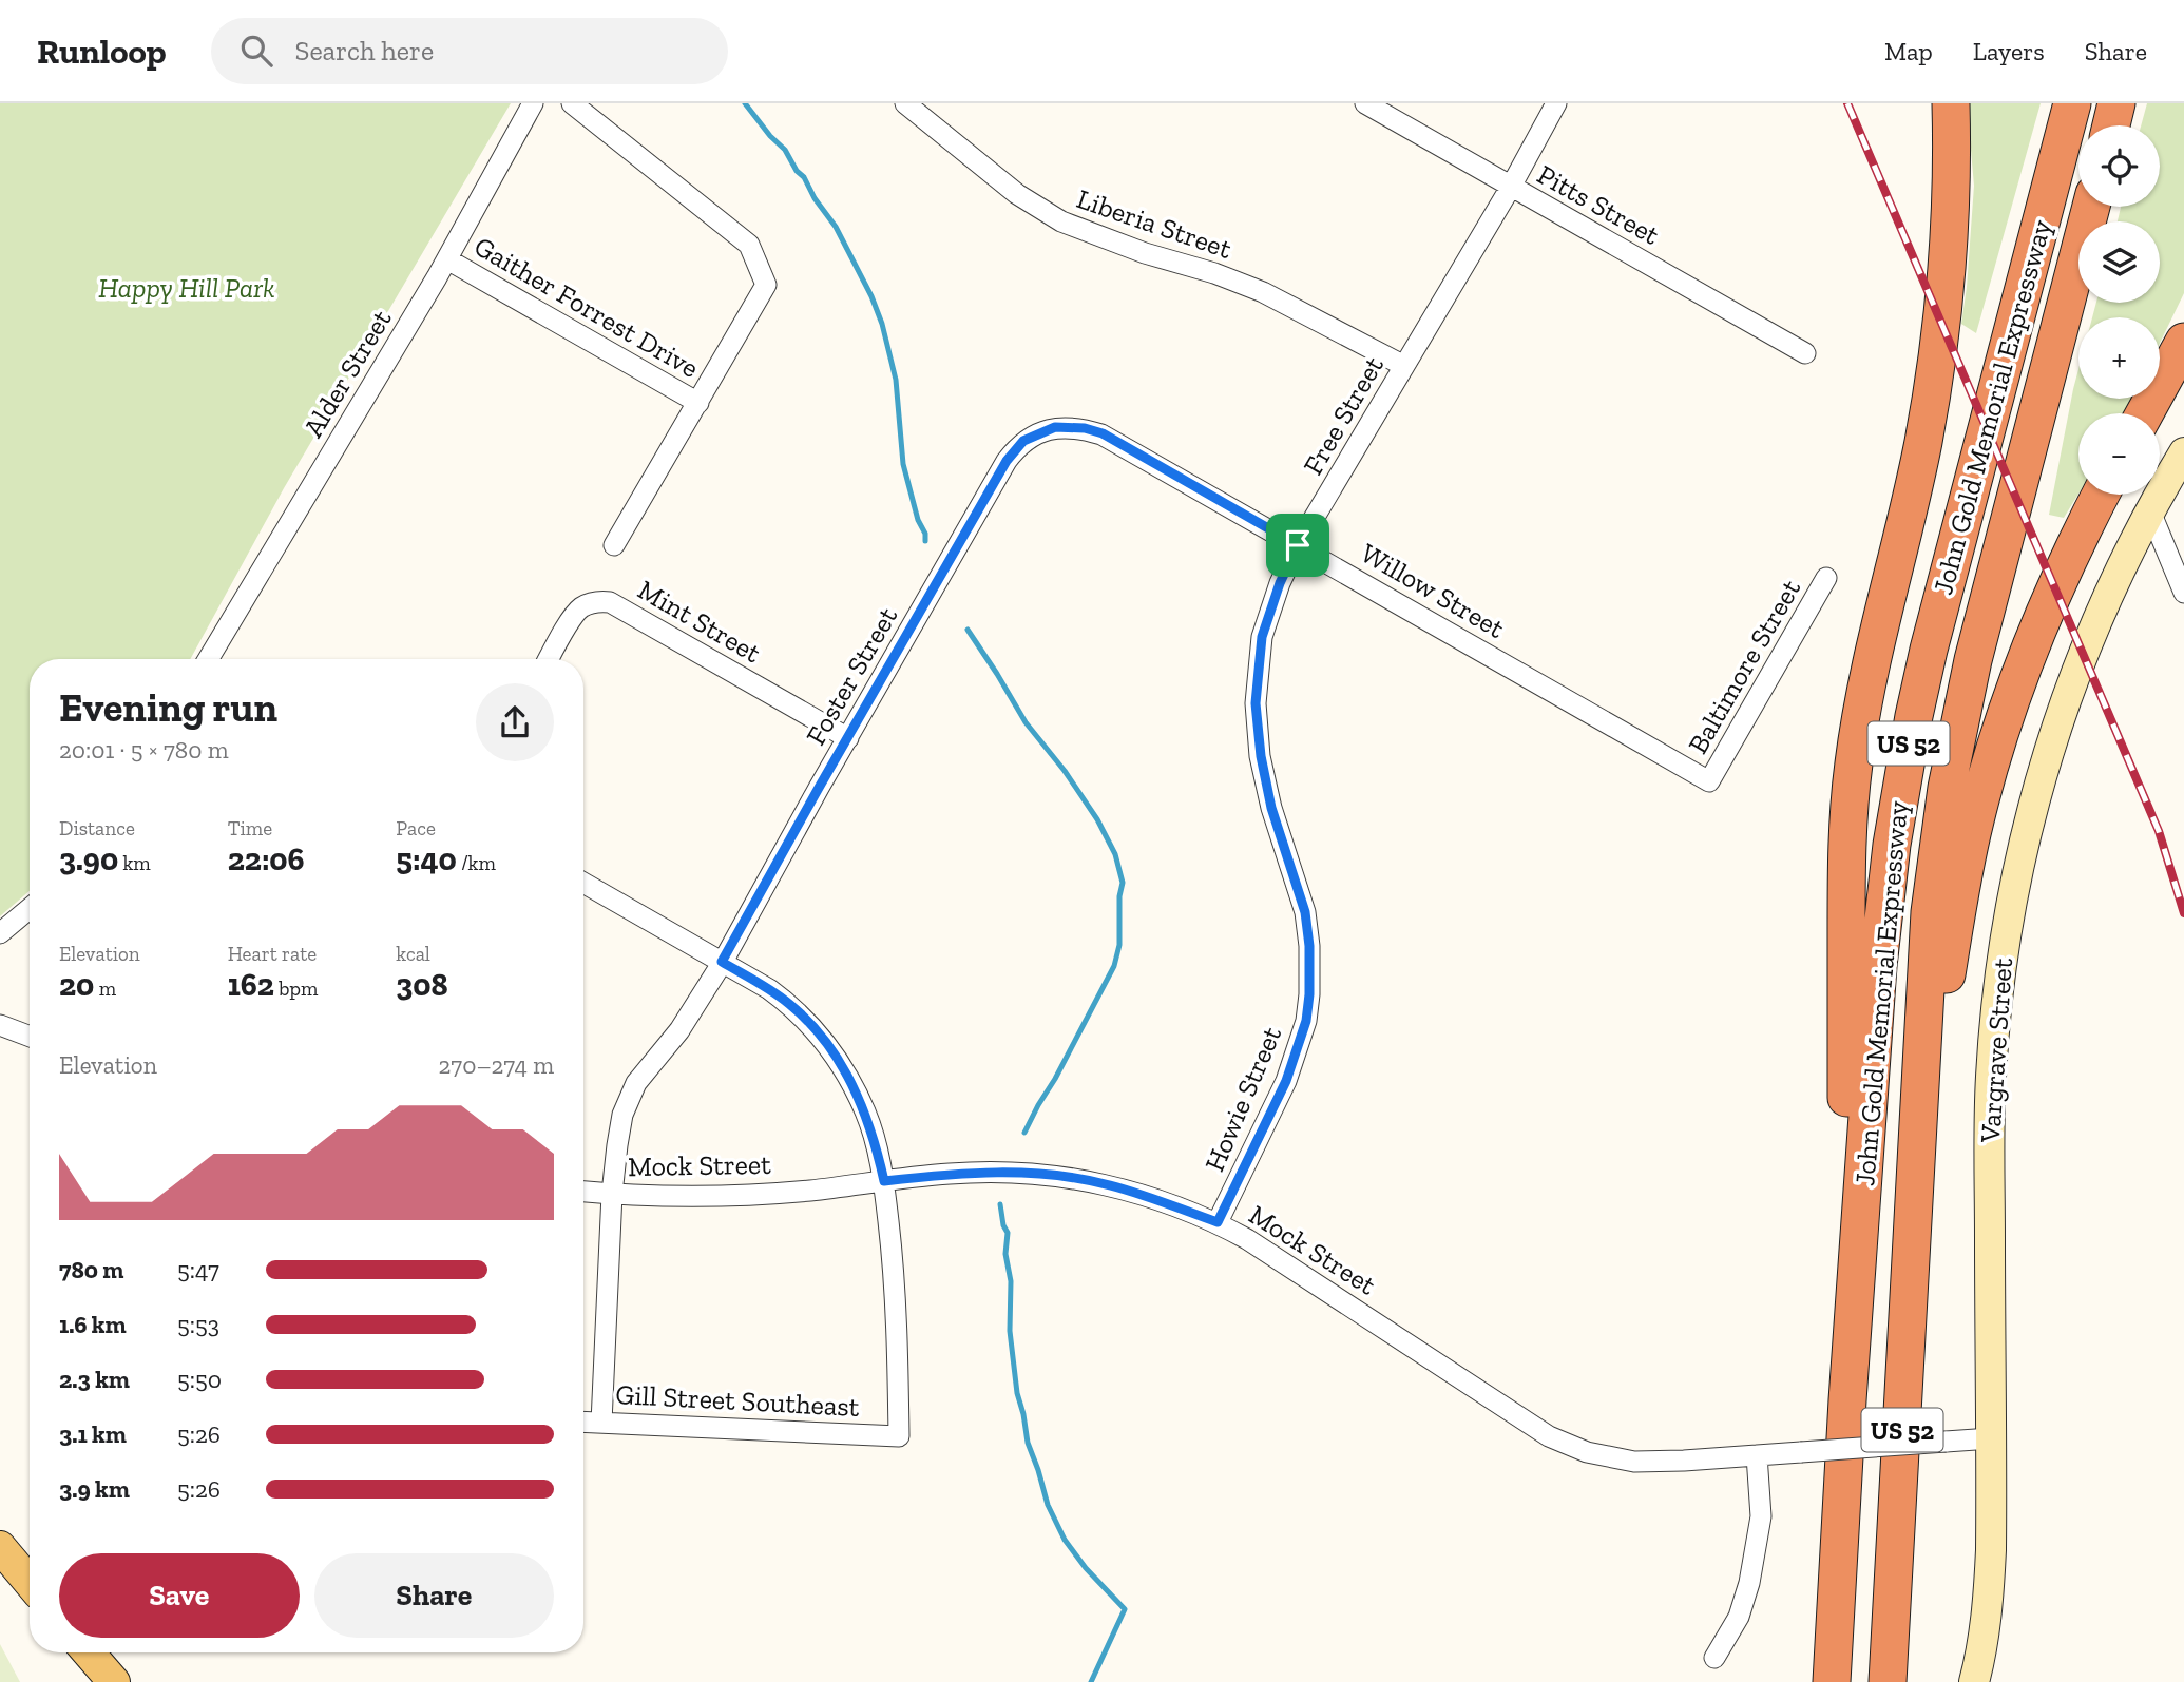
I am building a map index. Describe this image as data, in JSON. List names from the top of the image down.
{
  "streets": {
    "highway": ["John Gold Memorial Expressway", "US 52"],
    "street": [
      "Pitts Street",
      "Liberia Street",
      "Gaither Forrest Drive",
      "Alder Street",
      "Free Street",
      "Willow Street",
      "Mint Street",
      "Baltimore Street",
      "Foster Street",
      "Vargrave Street",
      "Howie Street",
      "Mock Street",
      "Gill Street Southeast"
    ]
  },
  "crossings": [
    ["Pitts Street", "Free Street"],
    ["Liberia Street", "Free Street"],
    ["Gaither Forrest Drive", "Alder Street"],
    ["Free Street", "Willow Street"],
    ["Free Street", "Howie Street"],
    ["Willow Street", "Baltimore Street"],
    ["Willow Street", "Foster Street"],
    ["Mint Street", "Foster Street"],
    ["Foster Street", "Mock Street"],
    ["Foster Street", "Gill Street Southeast"],
    ["Vargrave Street", "Mock Street"],
    ["Howie Street", "Mock Street"],
    ["Mock Street", "Gill Street Southeast"]
  ],
  "parks": ["Happy Hill Park"],
  "page": {
    "header": "Runloop",
    "search": "Search here",
    "nav": ["Map", "Layers", "Share"],
    "map_buttons": ["+", "−"],
    "heading": ["Evening run", "20:01 · 5 × 780 m"],
    "stats": [
      ["Distance", "3.90 km"],
      ["Time", "22:06"],
      ["Pace", "5:40 /km"],
      ["Elevation", "20 m"],
      ["Heart rate", "162 bpm"],
      ["kcal", "308"]
    ],
    "chart": ["Elevation", "270–274 m"],
    "list": [
      {
        "name": "780 m",
        "note": "5:47"
      },
      {
        "name": "1.6 km",
        "note": "5:53"
      },
      {
        "name": "2.3 km",
        "note": "5:50"
      },
      {
        "name": "3.1 km",
        "note": "5:26"
      },
      {
        "name": "3.9 km",
        "note": "5:26"
      }
    ],
    "buttons": ["Save", "Share"]
  }
}
